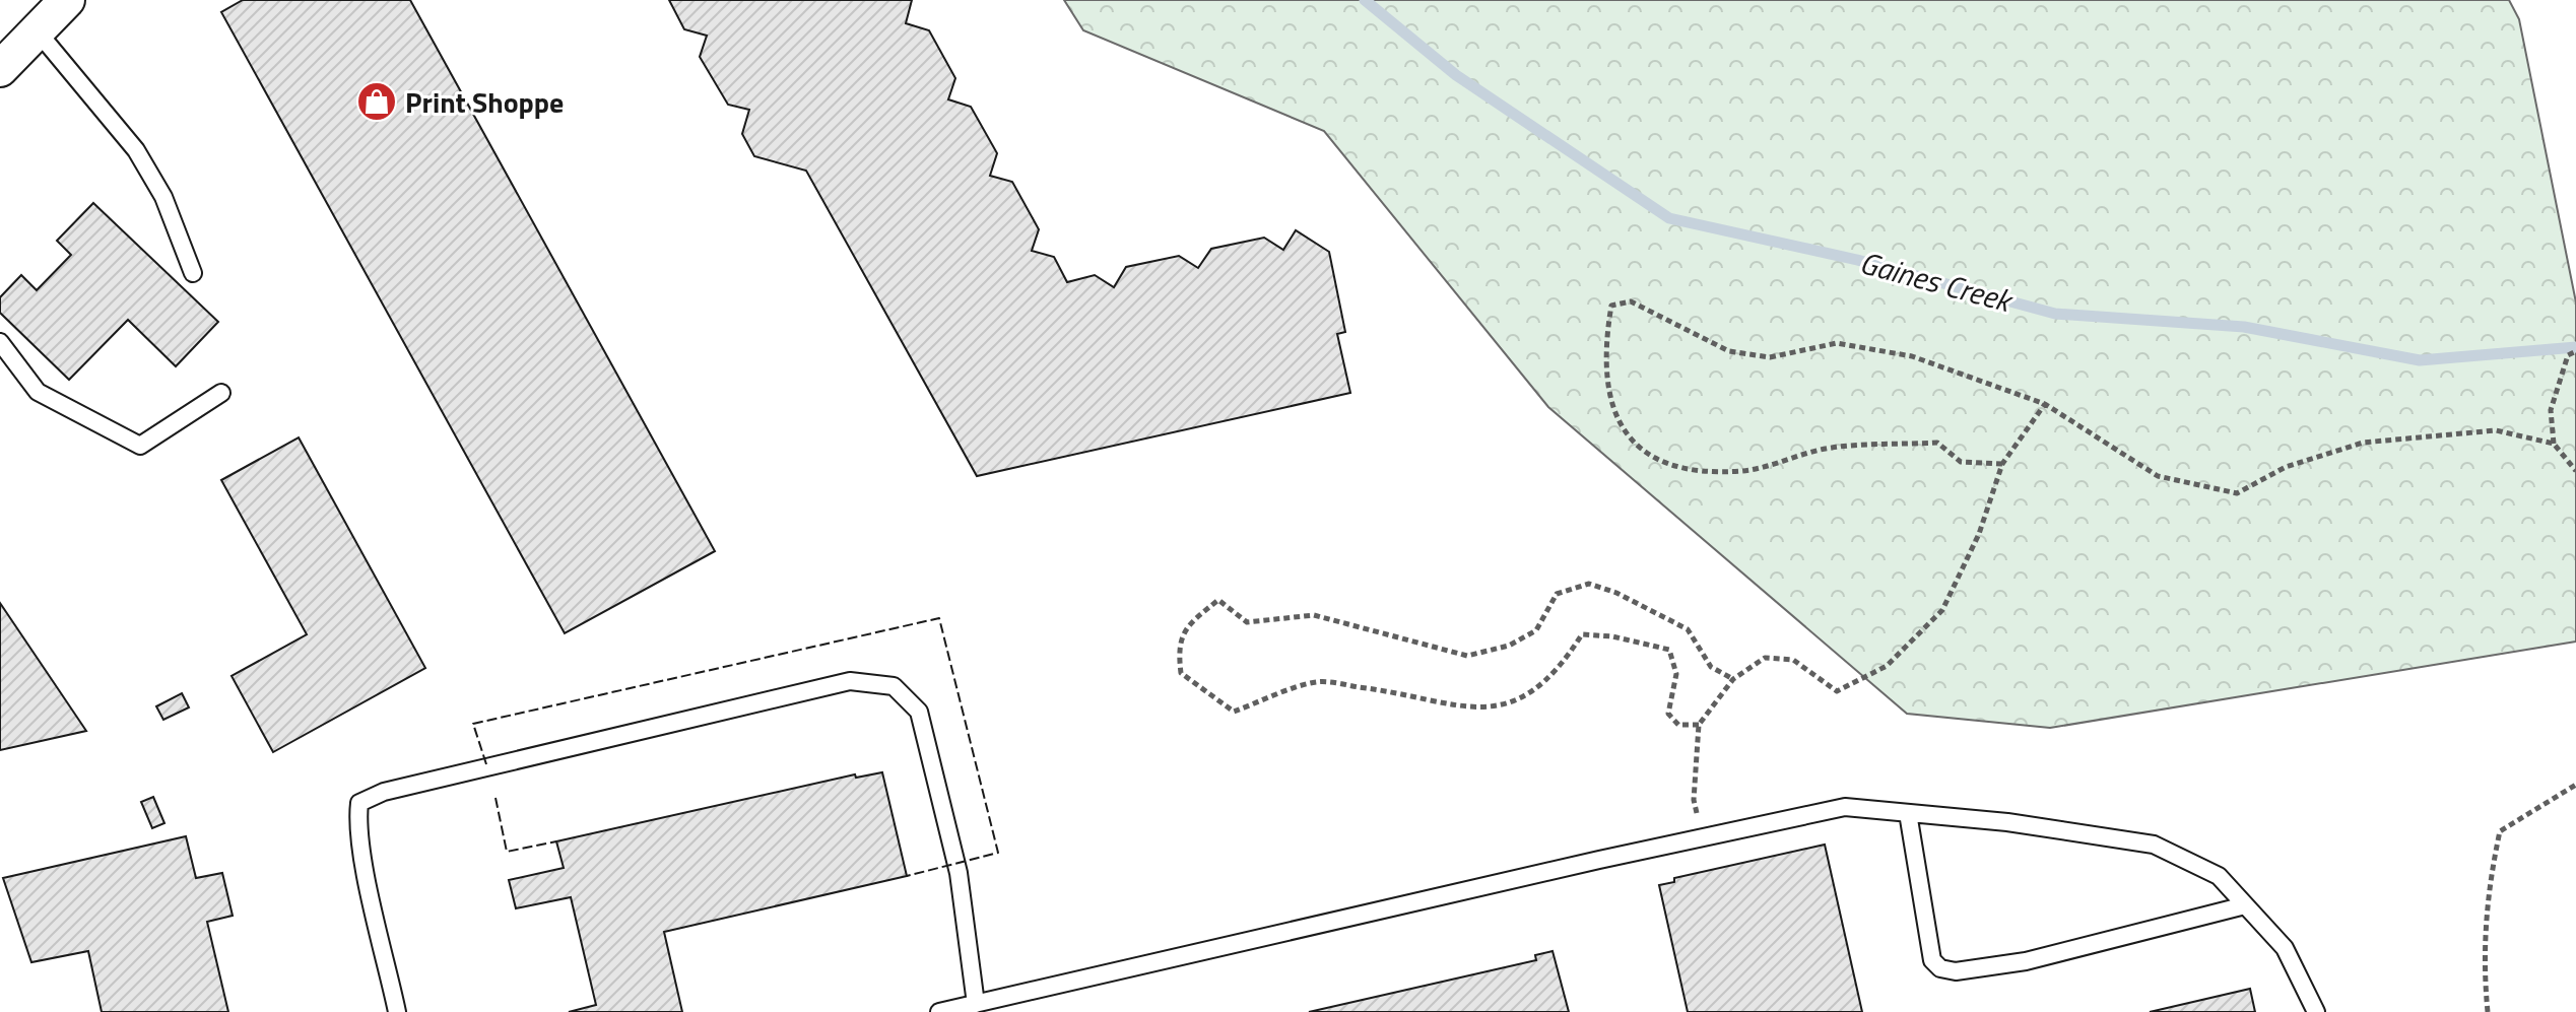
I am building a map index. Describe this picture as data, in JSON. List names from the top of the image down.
{
  "water": ["Gaines Creek"],
  "places": {
    "shop": ["Print Shoppe"]
  }
}
